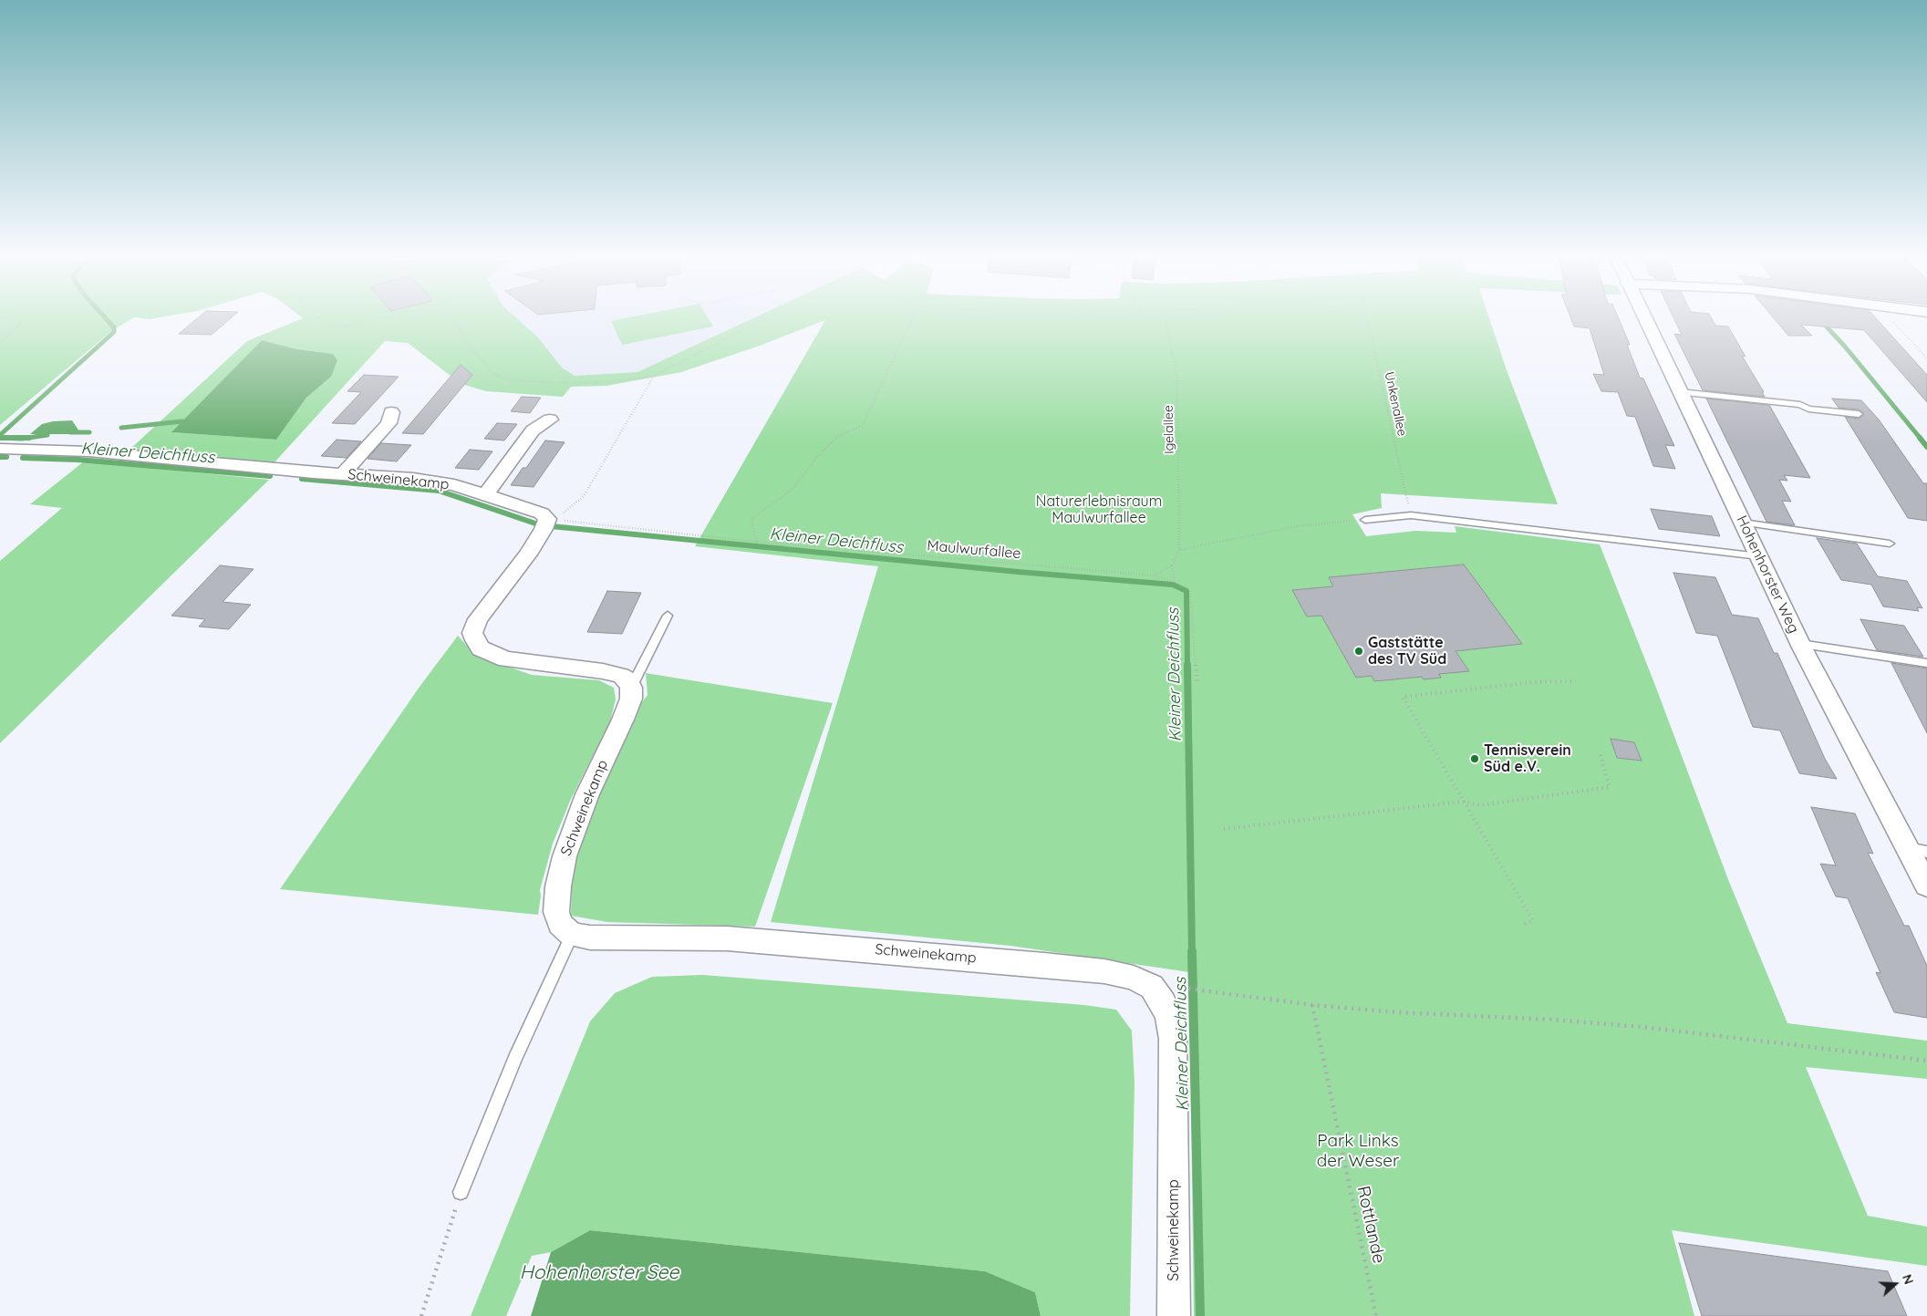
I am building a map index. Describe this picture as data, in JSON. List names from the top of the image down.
{
  "streets": {
    "street": ["Schweinekamp", "Hohenhorster Weg"],
    "path": [
      "Unkenallee",
      "Igelallee",
      "Maulwurfallee",
      "Rottlande"
    ]
  },
  "crossings": [
    ["Schweinekamp", "Maulwurfallee"]
  ],
  "water": ["Kleiner Deichfluss", "Hohenhorster See"],
  "parks": ["Naturerlebnisraum Maulwurfallee", "Park Links der Weser"],
  "places": ["Gaststätte des TV Süd", "Tennisverein Süd e.V."],
  "north": "right"
}
